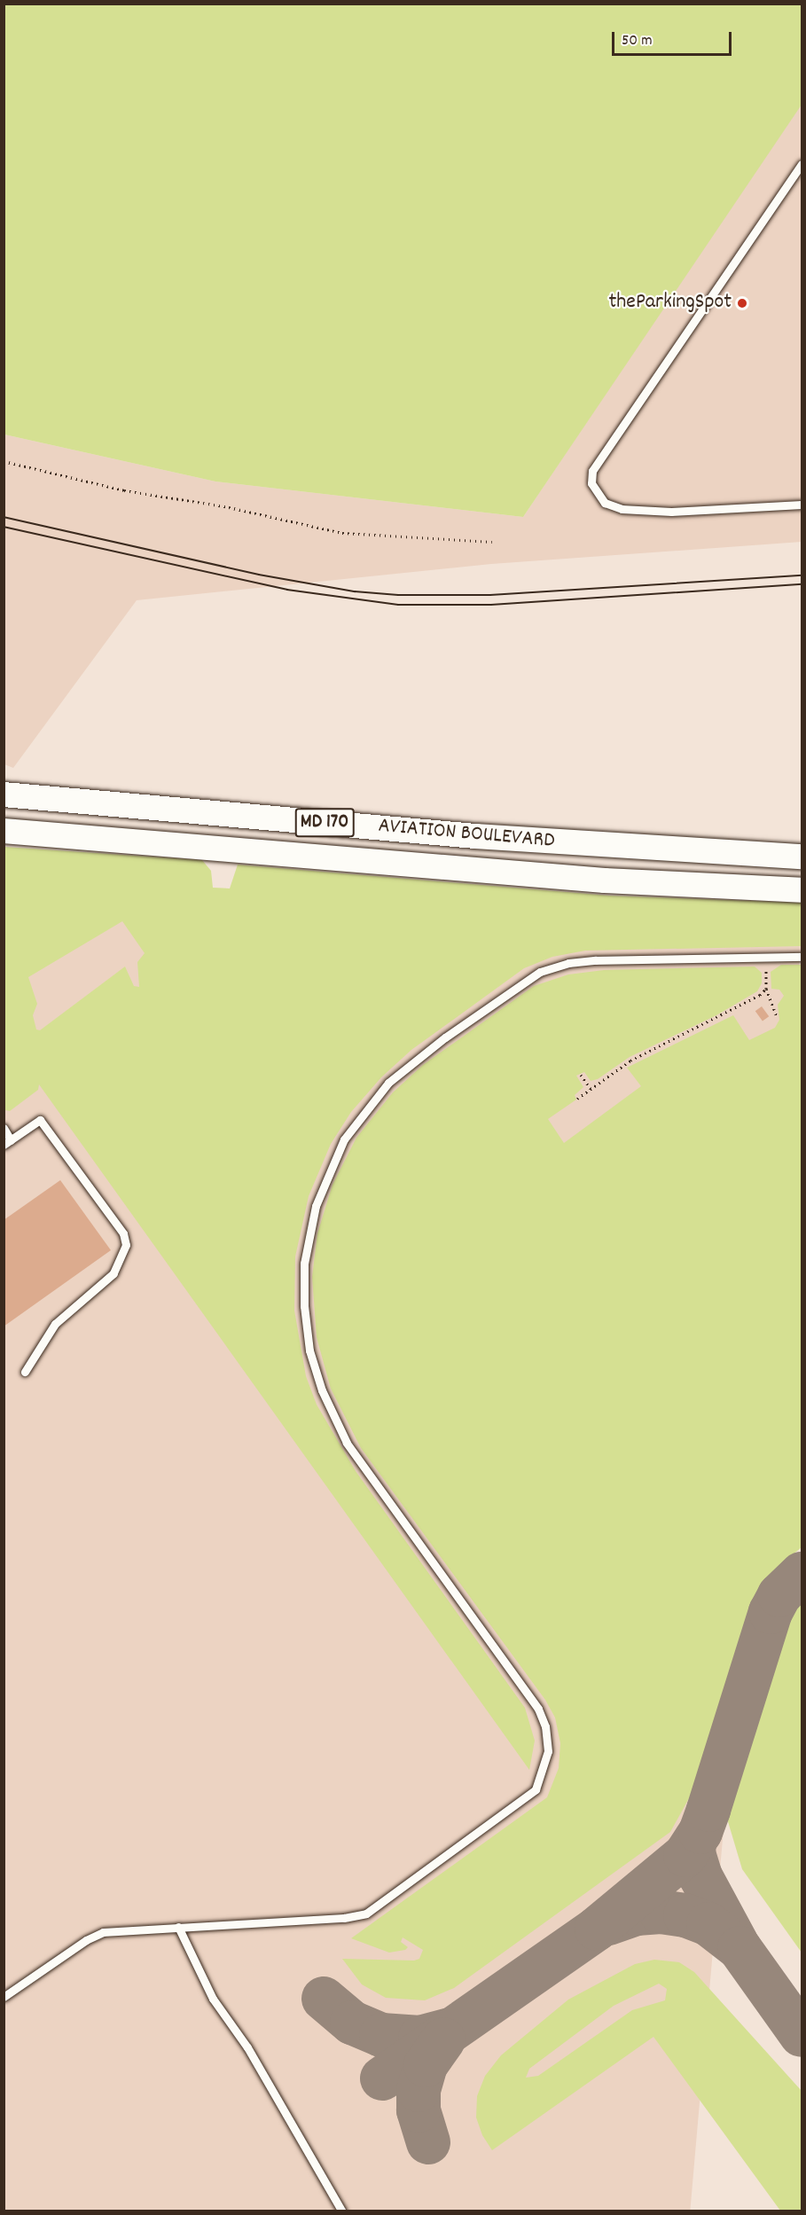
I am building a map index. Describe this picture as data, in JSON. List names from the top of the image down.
{
  "streets": {
    "main road": ["MD 170", "AVIATION BOULEVARD"]
  },
  "places": ["theParkingSpot"],
  "scale_bar": "50 m"
}
